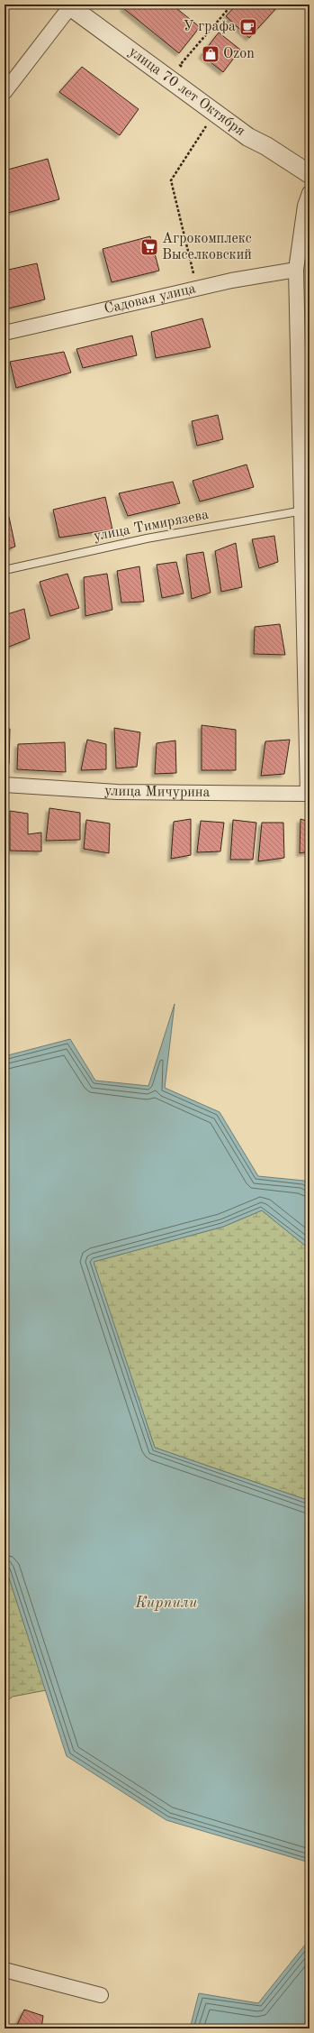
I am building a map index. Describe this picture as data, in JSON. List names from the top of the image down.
{
  "streets": {
    "street": ["улица 70 лет Октября", "Садовая улица", "улица Мичурина"],
    "lane": ["улица Тимирязева"]
  },
  "water": ["Кирпили"],
  "places": {
    "cafe": ["У графа"],
    "shop": ["Ozon"],
    "supermarket": ["Агрокомплекс Выселковский"]
  }
}
